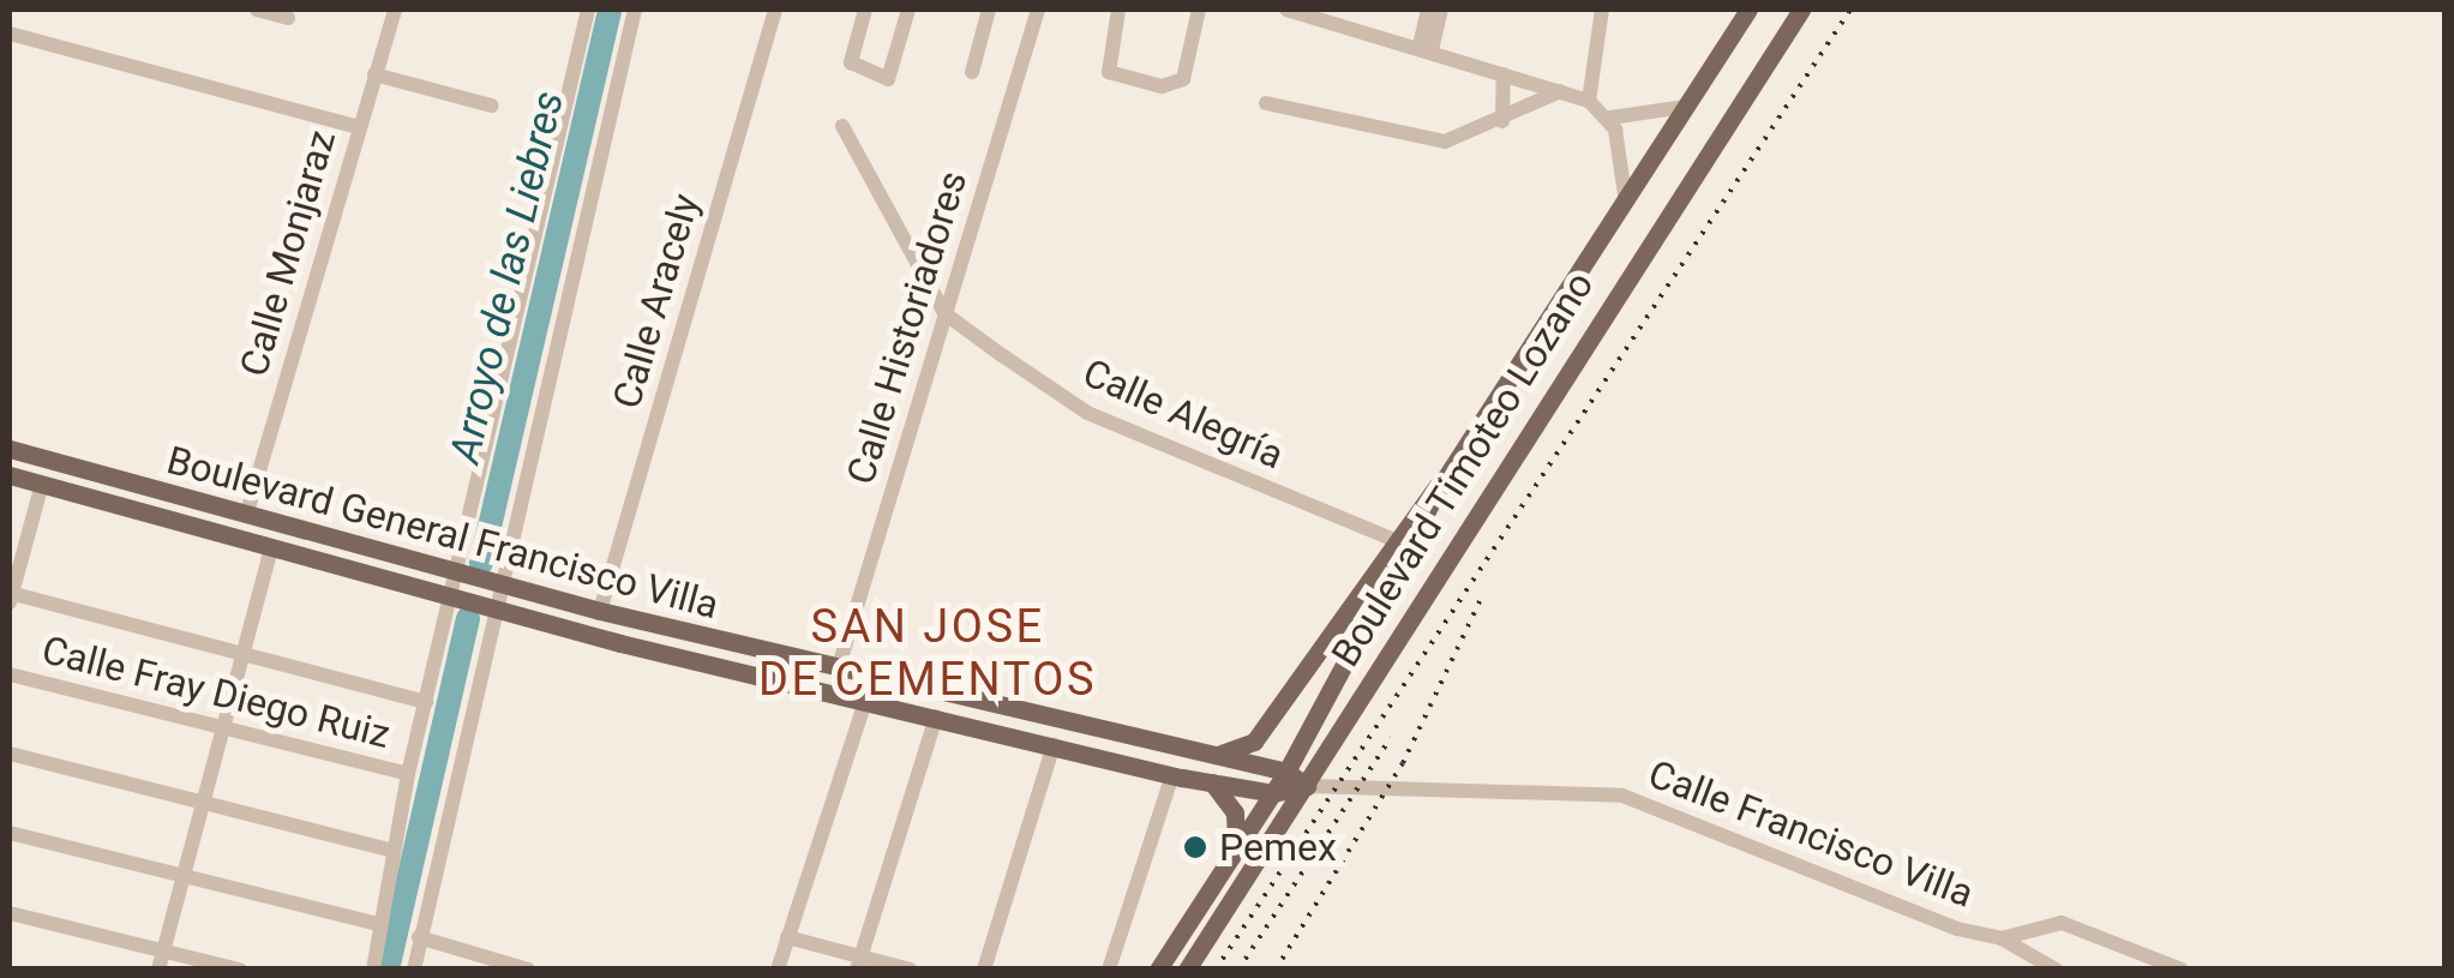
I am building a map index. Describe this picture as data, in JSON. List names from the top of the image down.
{
  "streets": {
    "main road": ["Boulevard Timoteo Lozano", "Boulevard General Francisco Villa"],
    "street": [
      "Calle Monjaraz",
      "Calle Aracely",
      "Calle Historiadores",
      "Calle Alegría",
      "Calle Fray Diego Ruiz",
      "Calle Francisco Villa"
    ]
  },
  "crossings": [
    ["Calle Monjaraz", "Boulevard General Francisco Villa"],
    ["Calle Aracely", "Boulevard General Francisco Villa"],
    ["Calle Historiadores", "Calle Alegría"],
    ["Calle Historiadores", "Boulevard General Francisco Villa"],
    ["Calle Alegría", "Boulevard Timoteo Lozano"],
    ["Boulevard Timoteo Lozano", "Boulevard General Francisco Villa"],
    ["Boulevard Timoteo Lozano", "Calle Francisco Villa"],
    ["Boulevard General Francisco Villa", "Calle Francisco Villa"]
  ],
  "districts": ["SAN JOSE DE CEMENTOS"],
  "water": ["Arroyo de las Liebres"],
  "places": ["Pemex"]
}
